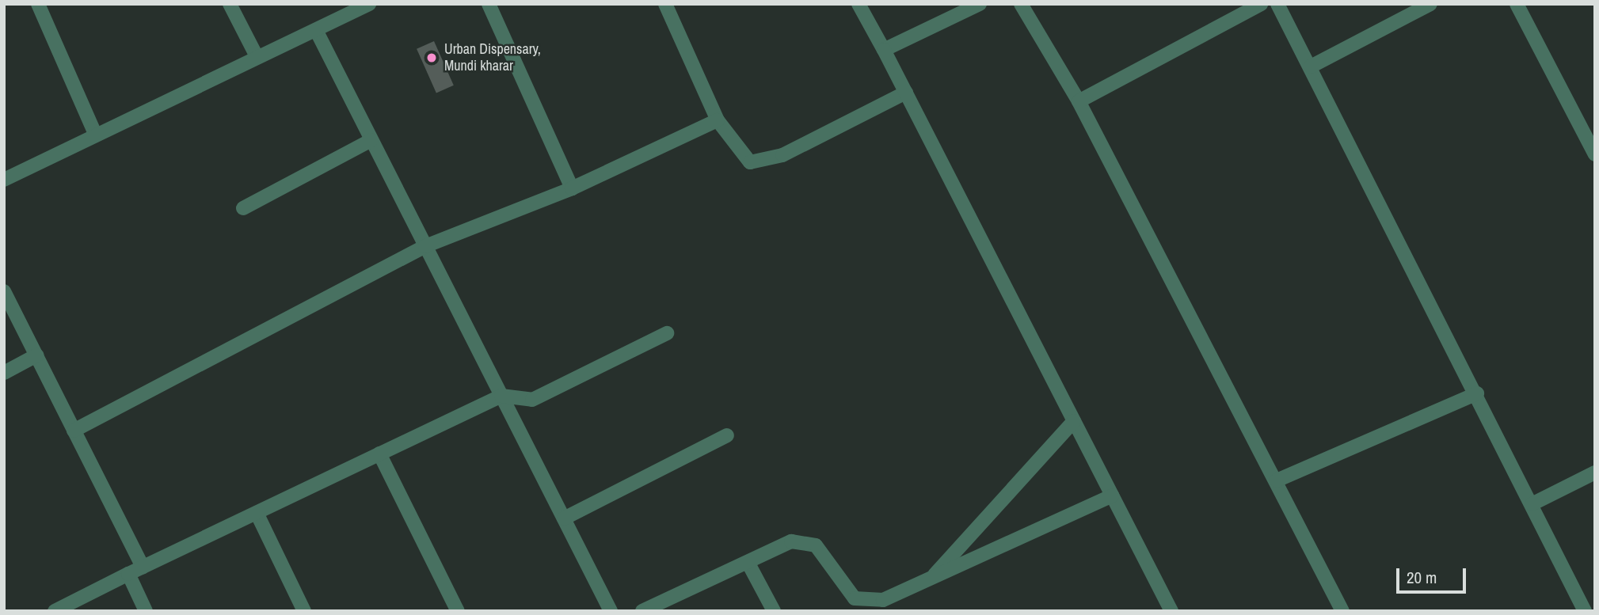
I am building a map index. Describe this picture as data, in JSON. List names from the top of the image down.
{
  "places": ["Urban Dispensary, Mundi kharar"],
  "scale_bar": "20 m"
}
